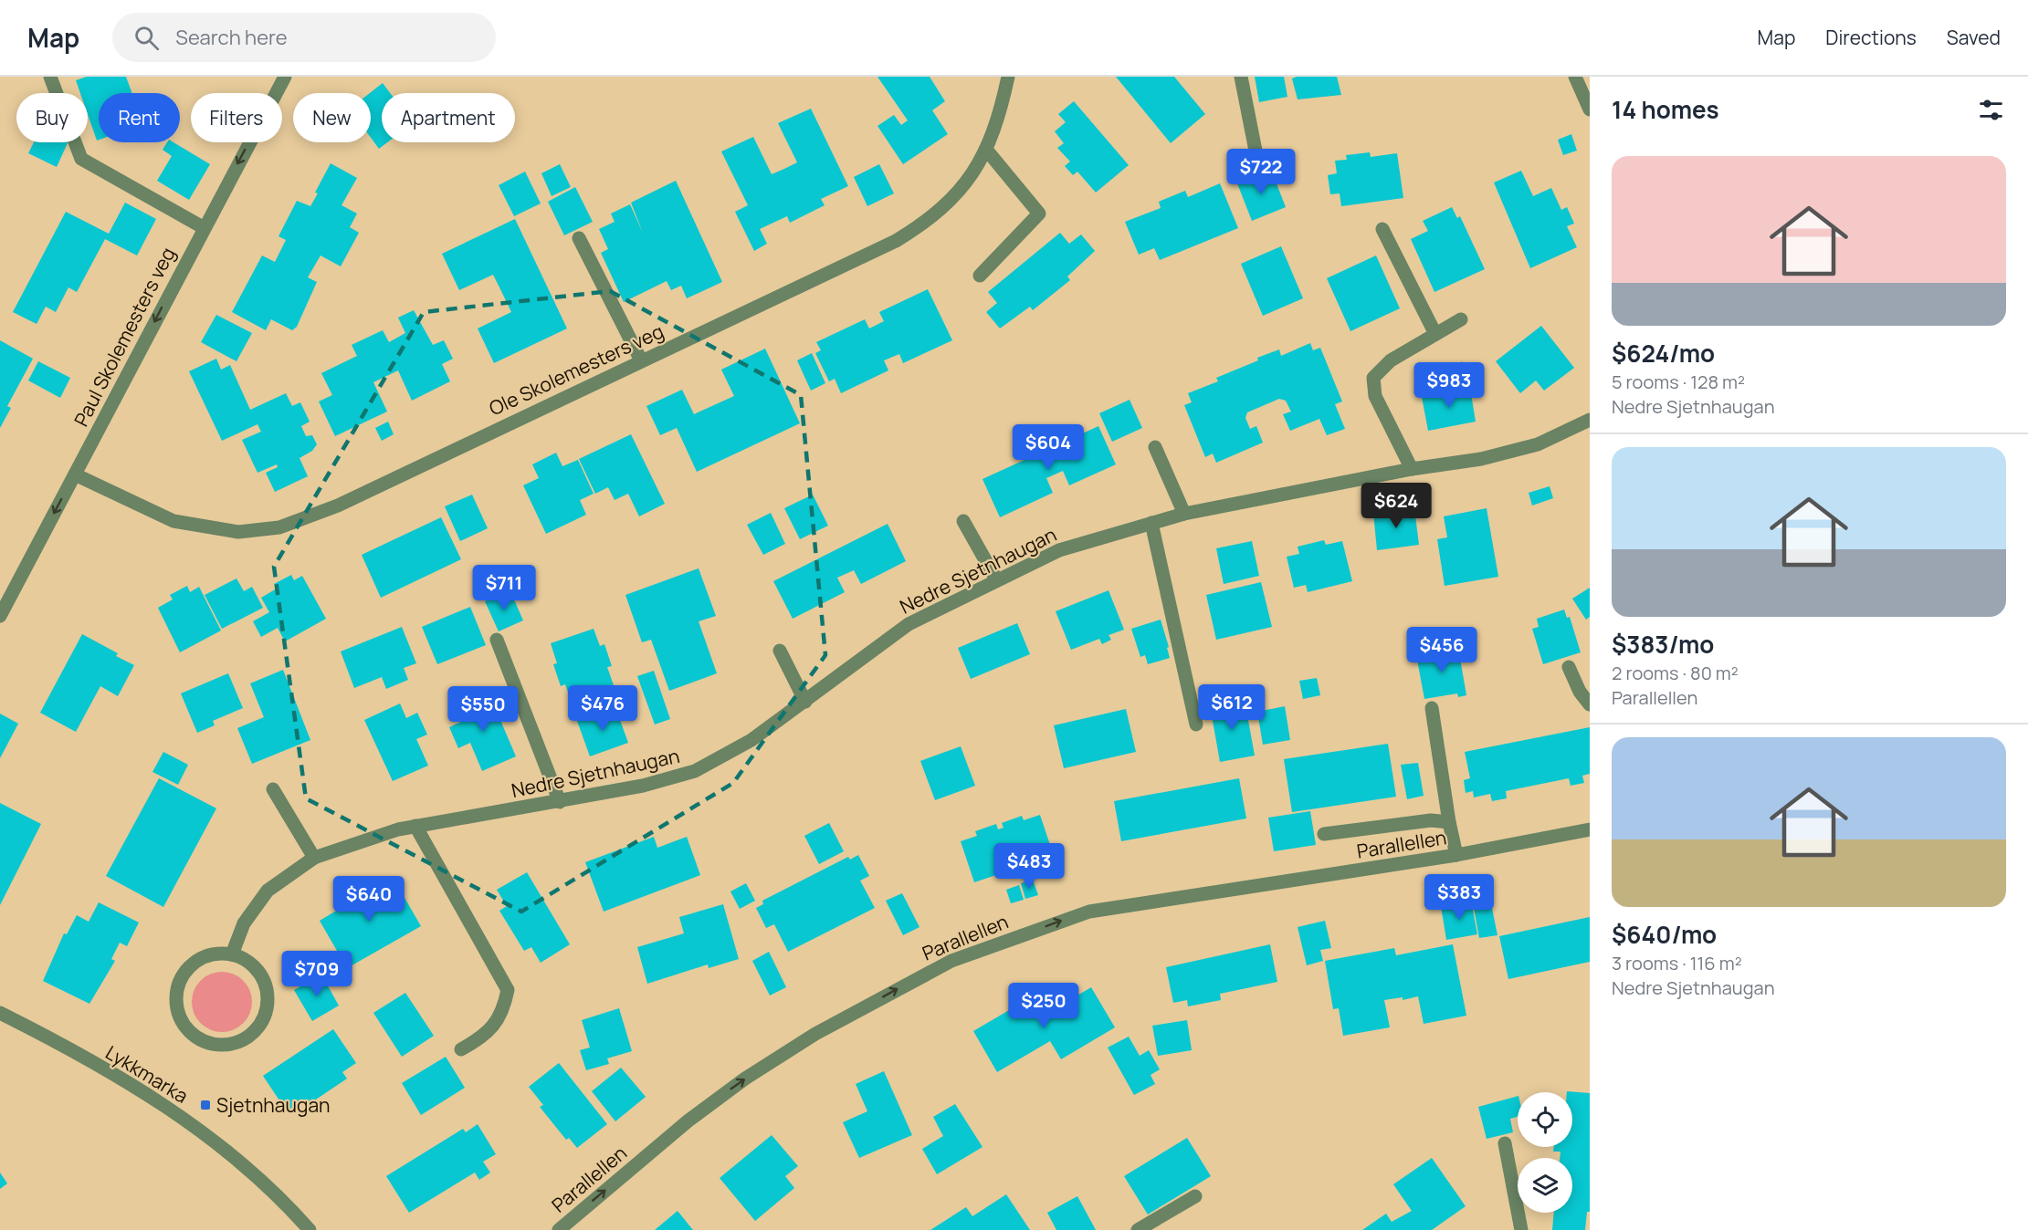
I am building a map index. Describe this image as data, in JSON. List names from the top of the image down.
{
  "streets": {
    "street": [
      "Paul Skolemesters veg",
      "Ole Skolemesters veg",
      "Nedre Sjetnhaugan",
      "Parallellen",
      "Lykkmarka"
    ]
  },
  "crossings": [
    ["Paul Skolemesters veg", "Ole Skolemesters veg"]
  ],
  "one_way": ["Paul Skolemesters veg", "Parallellen"],
  "places": {
    "transit": ["Sjetnhaugan"]
  },
  "page": {
    "header": "Map",
    "search": "Search here",
    "nav": ["Map", "Directions", "Saved"],
    "heading": "14 homes",
    "chip": [
      "Buy",
      "Rent",
      "Filters",
      "New",
      "Apartment"
    ],
    "list": [
      {
        "name": "$624/mo",
        "note": "5 rooms · 128 m² · Nedre Sjetnhaugan"
      },
      {
        "name": "$383/mo",
        "note": "2 rooms · 80 m² · Parallellen"
      },
      {
        "name": "$640/mo",
        "note": "3 rooms · 116 m² · Nedre Sjetnhaugan"
      }
    ],
    "price": [
      "$722",
      "$983",
      "$604",
      "$624",
      "$711",
      "$456",
      "$612",
      "$476",
      "$550",
      "$483",
      "$383",
      "$640",
      "$709",
      "$250"
    ]
  }
}
